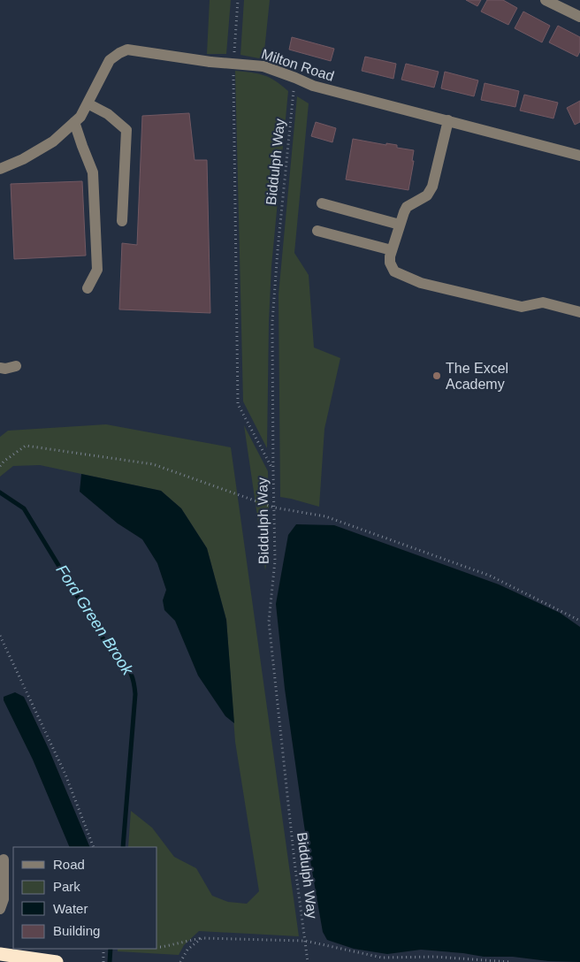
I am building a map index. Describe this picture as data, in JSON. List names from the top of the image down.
{
  "streets": {
    "street": ["Milton Road"],
    "path": ["Biddulph Way"]
  },
  "crossings": [
    ["Milton Road", "Biddulph Way"]
  ],
  "water": ["Ford Green Brook"],
  "places": ["The Excel Academy"],
  "legend": [
    "Road",
    "Park",
    "Water",
    "Building"
  ]
}
